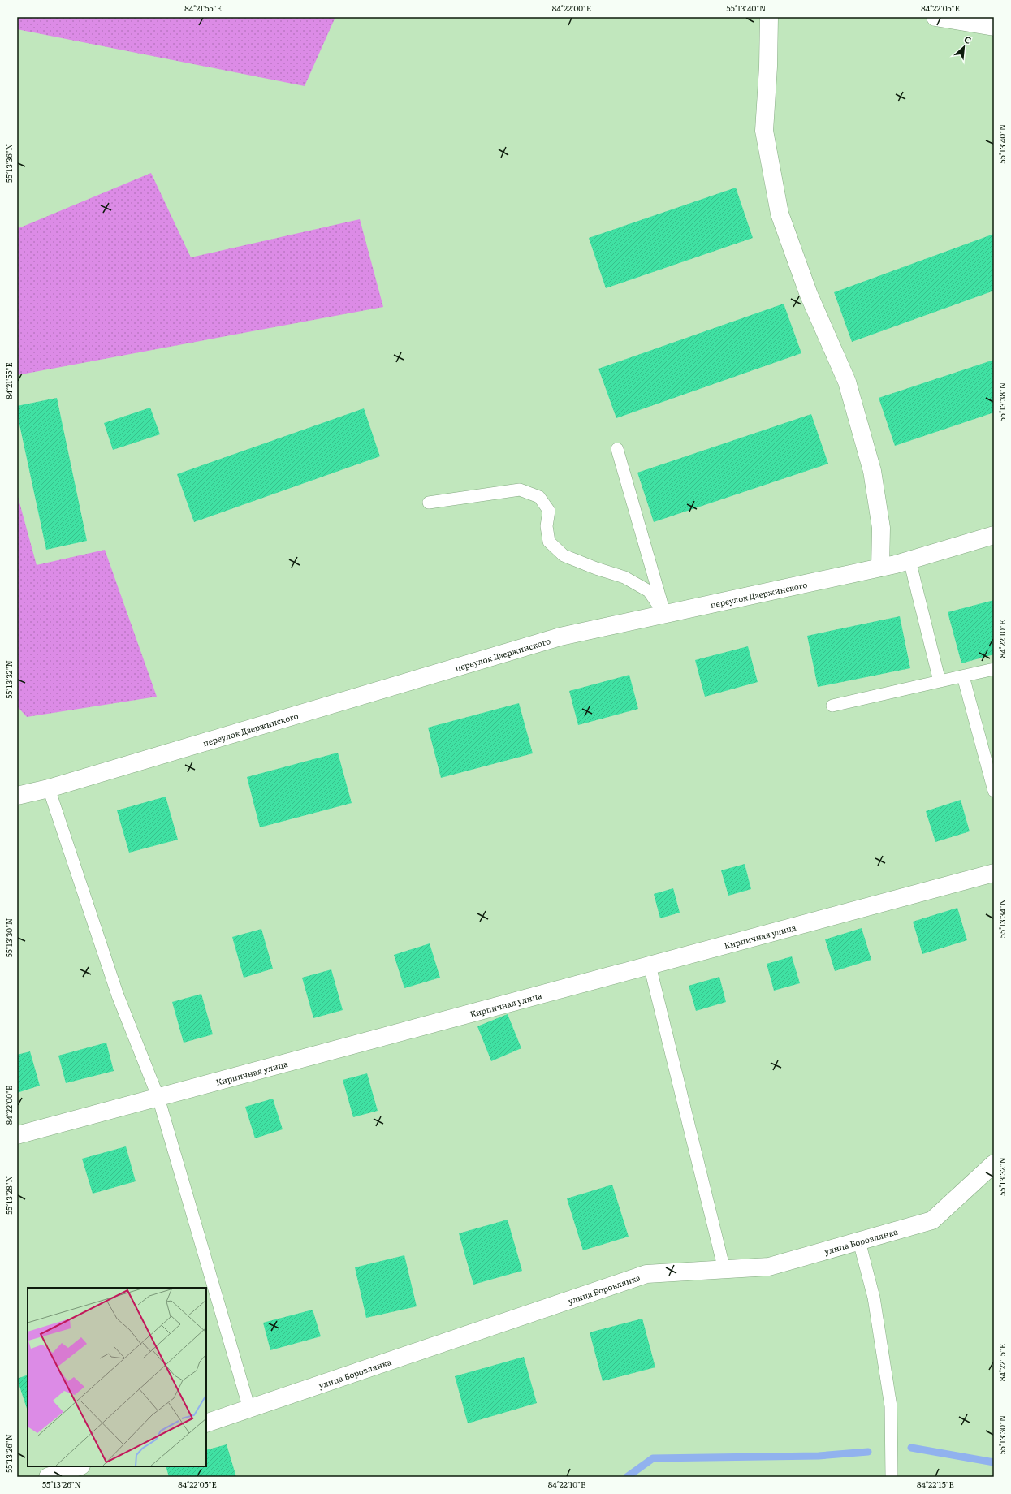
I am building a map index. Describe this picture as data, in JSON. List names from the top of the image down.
{
  "streets": {
    "street": ["переулок Дзержинского", "Кирпичная улица", "улица Боровлянка"]
  },
  "north": "top right",
  "coordinates": [
    "84°21'55\"E",
    "84°22'00\"E",
    "55°13'40\"N",
    "84°22'05\"E",
    "55°13'36\"N",
    "55°13'38\"N",
    "84°22'10\"E",
    "55°13'32\"N",
    "55°13'34\"N",
    "55°13'30\"N",
    "55°13'28\"N",
    "84°22'15\"E",
    "55°13'26\"N"
  ]
}
